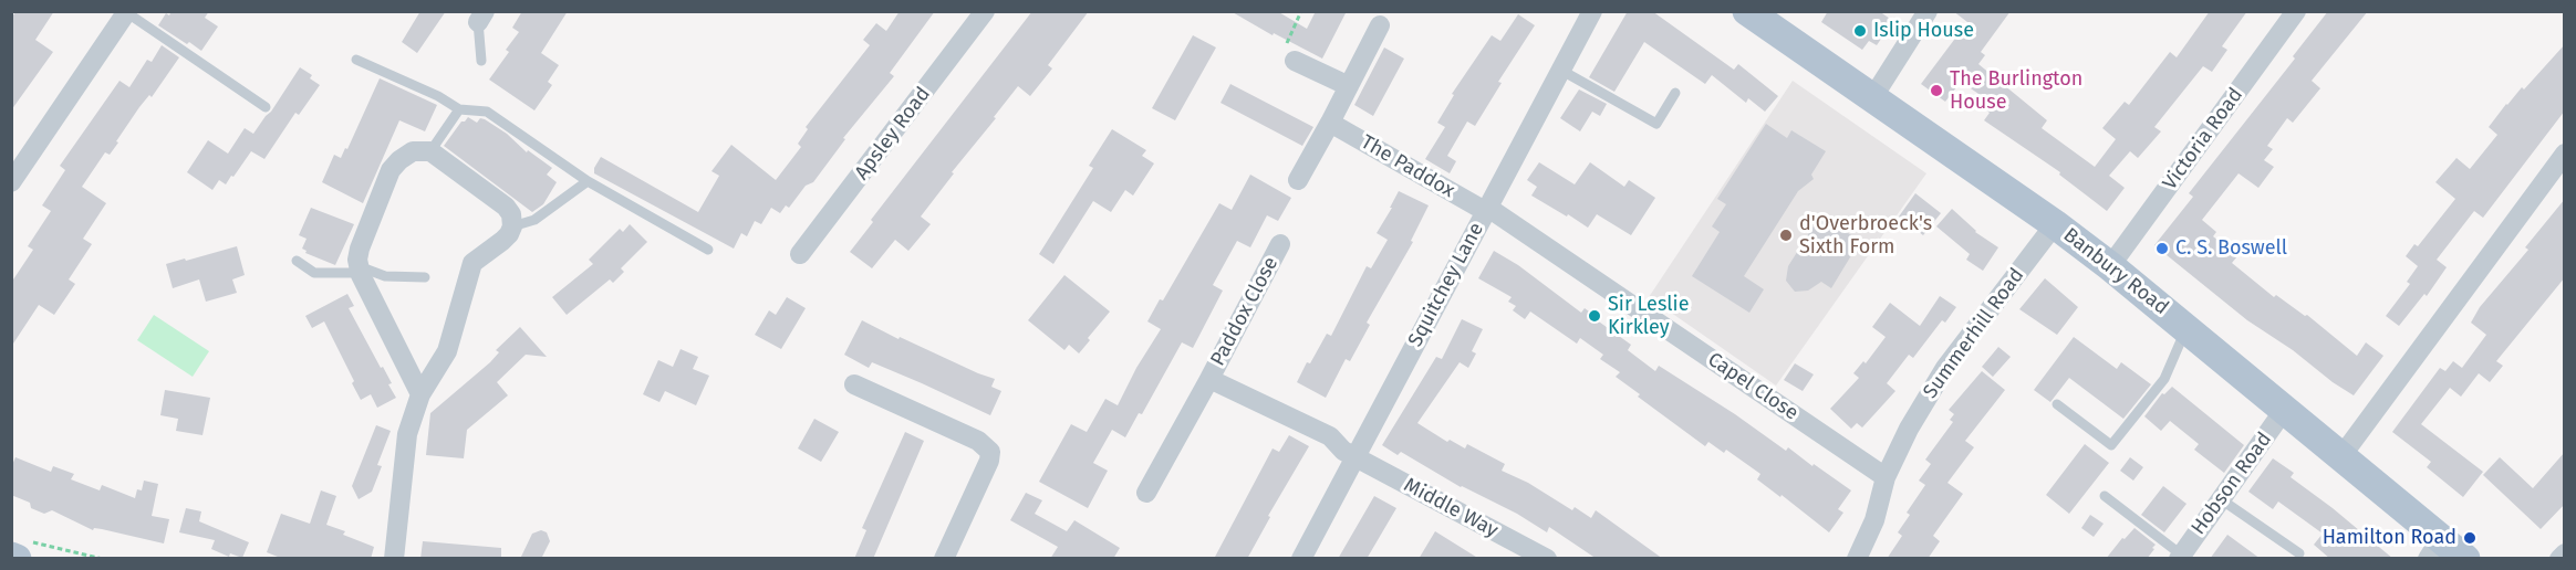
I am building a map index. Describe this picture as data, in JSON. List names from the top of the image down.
{
  "streets": {
    "main road": ["Banbury Road"],
    "street": [
      "Apsley Road",
      "Victoria Road",
      "The Paddox",
      "Squitchey Lane",
      "Paddox Close",
      "Summerhill Road",
      "Capel Close",
      "Hobson Road",
      "Middle Way"
    ]
  },
  "crossings": [
    ["Victoria Road", "Banbury Road"],
    ["The Paddox", "Squitchey Lane"],
    ["The Paddox", "Capel Close"],
    ["Banbury Road", "Summerhill Road"],
    ["Banbury Road", "Hobson Road"],
    ["Squitchey Lane", "Paddox Close"],
    ["Squitchey Lane", "Capel Close"],
    ["Squitchey Lane", "Middle Way"],
    ["Paddox Close", "Middle Way"],
    ["Summerhill Road", "Capel Close"]
  ],
  "places": [
    "Islip House",
    "The Burlington House",
    "d'Overbroeck's Sixth Form",
    "C. S. Boswell",
    "Sir Leslie Kirkley",
    "Hamilton Road"
  ]
}
